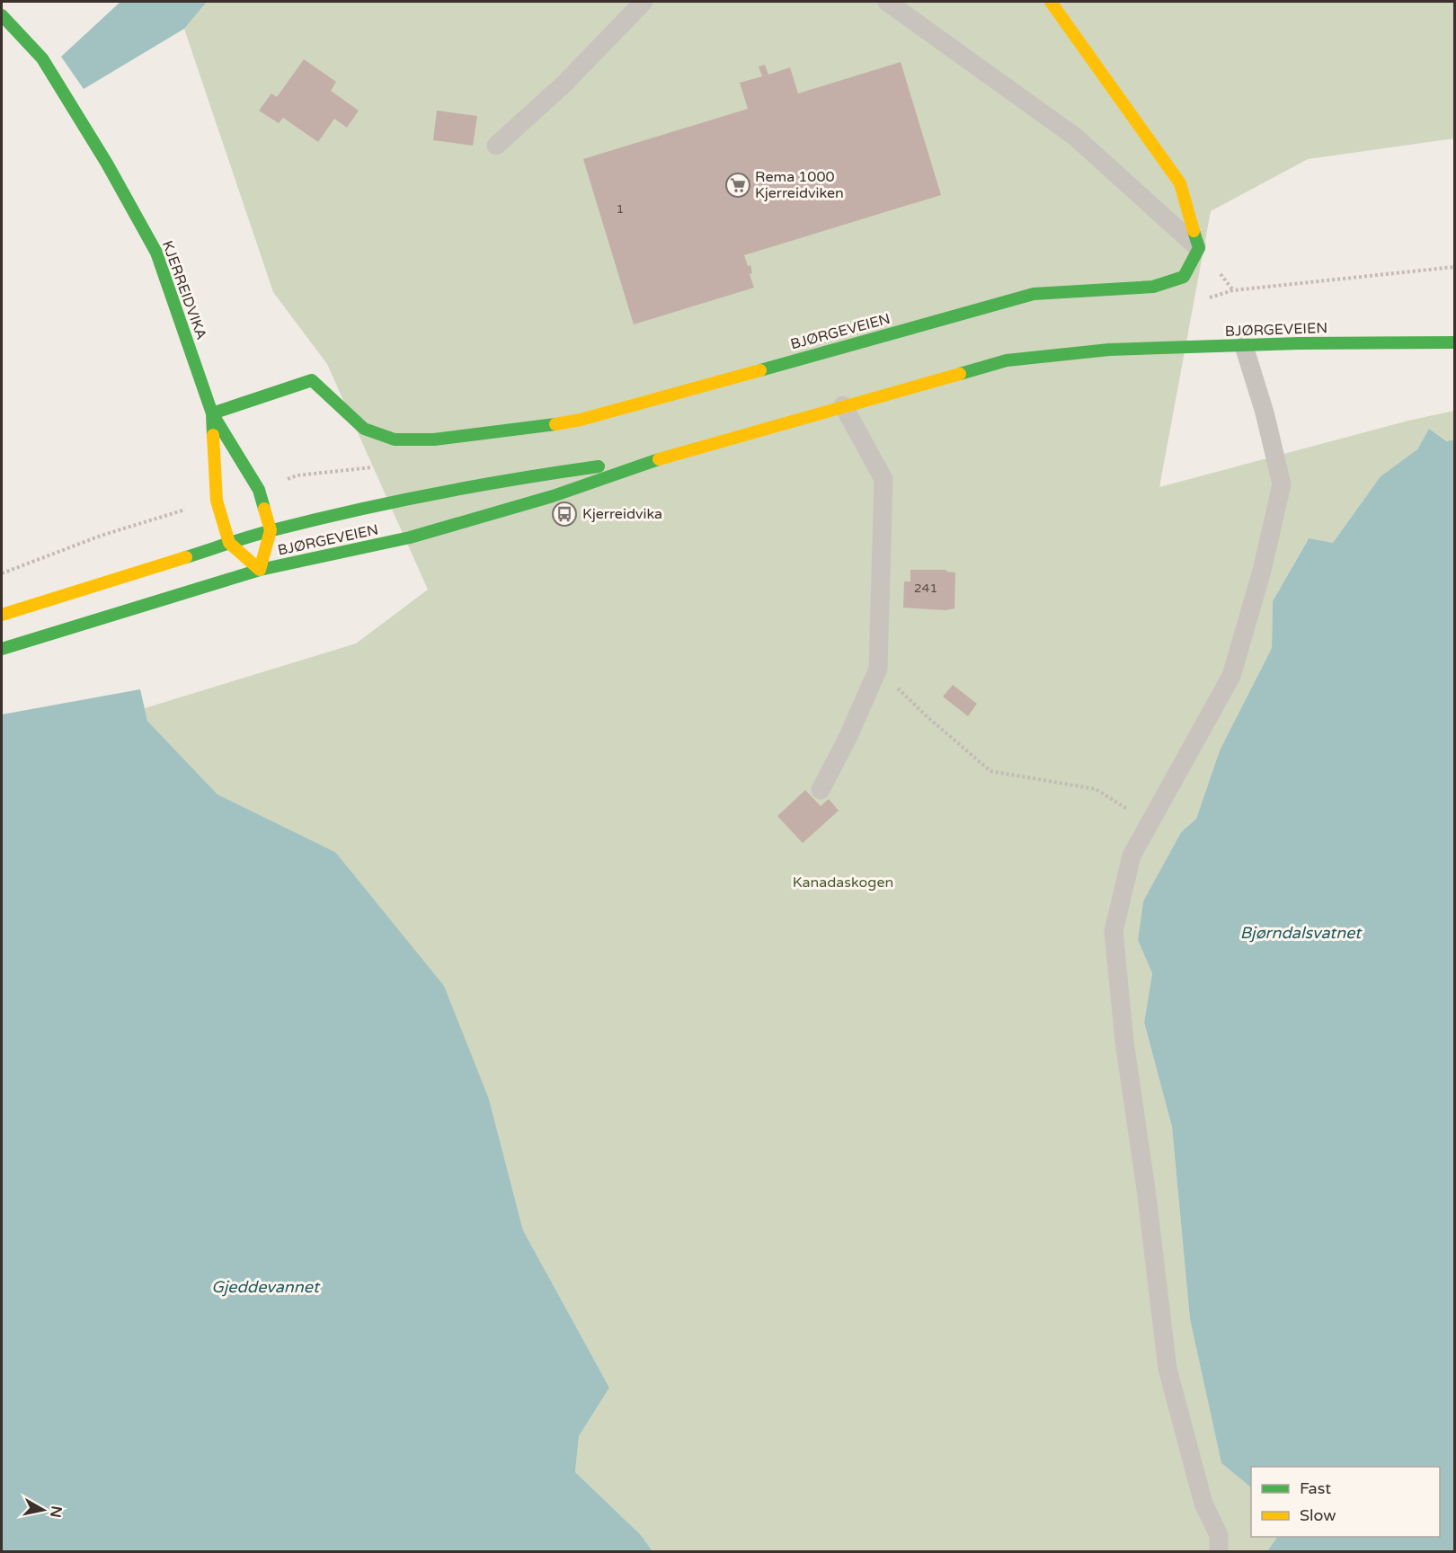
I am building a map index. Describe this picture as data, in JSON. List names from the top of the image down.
{
  "streets": {
    "main road": ["KJERREIDVIKA", "BJØRGEVEIEN"]
  },
  "crossings": [
    ["KJERREIDVIKA", "BJØRGEVEIEN"]
  ],
  "water": ["Bjørndalsvatnet", "Gjeddevannet"],
  "parks": ["Kanadaskogen"],
  "places": {
    "supermarket": ["Rema 1000 Kjerreidviken"],
    "bus stop": ["Kjerreidvika"]
  },
  "house_numbers": ["1", "241"],
  "legend": ["Fast", "Slow"],
  "north": "right"
}
